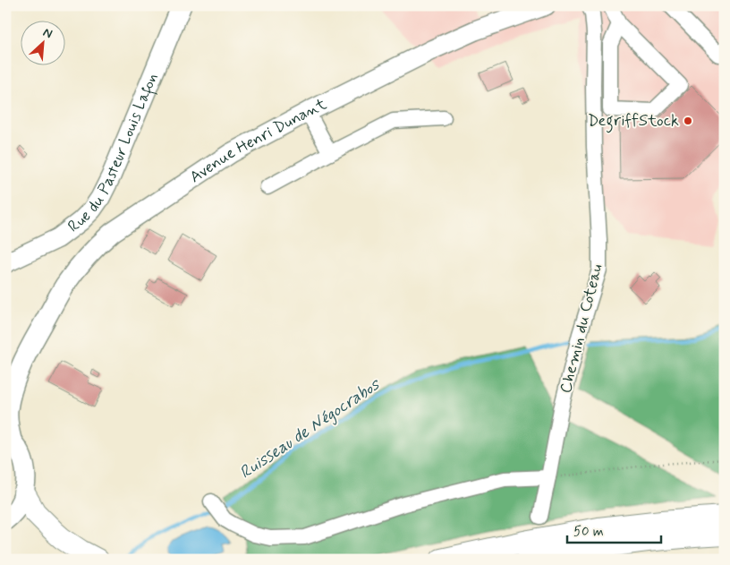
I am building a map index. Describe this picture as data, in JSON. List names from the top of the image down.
{
  "streets": {
    "main road": ["Avenue Henri Dunant", "Rue du Pasteur Louis Lafon"],
    "street": ["Chemin du Coteau"]
  },
  "water": ["Ruisseau de Négocrabos"],
  "places": ["DegriffStock"],
  "scale_bar": "50 m",
  "north": "top right"
}
